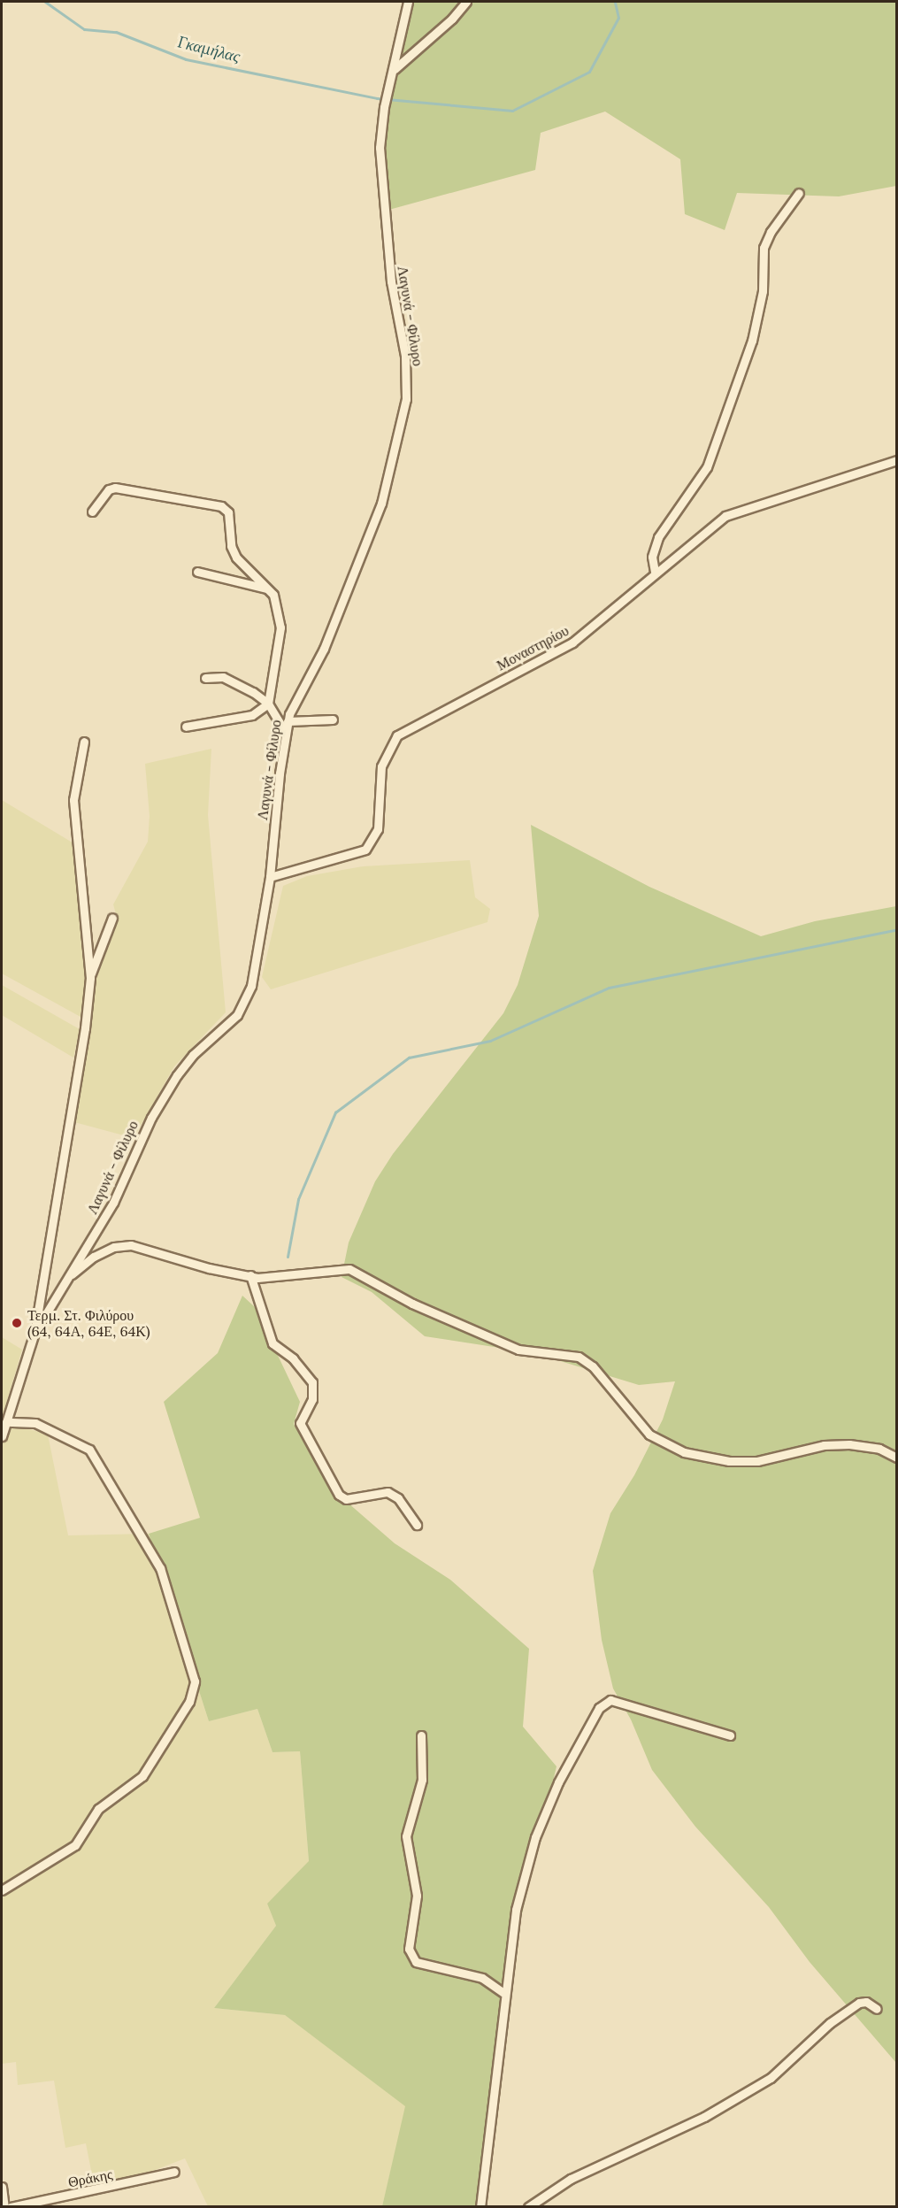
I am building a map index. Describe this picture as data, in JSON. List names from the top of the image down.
{
  "streets": {
    "street": ["Λαγυνά - Φίλυρο", "Μοναστηρίου", "Θράκης"]
  },
  "crossings": [
    ["Λαγυνά - Φίλυρο", "Μοναστηρίου"]
  ],
  "water": ["Γκαμήλας"],
  "places": ["Τερμ. Στ. Φιλύρου (64, 64Α, 64Ε, 64Κ)"]
}
